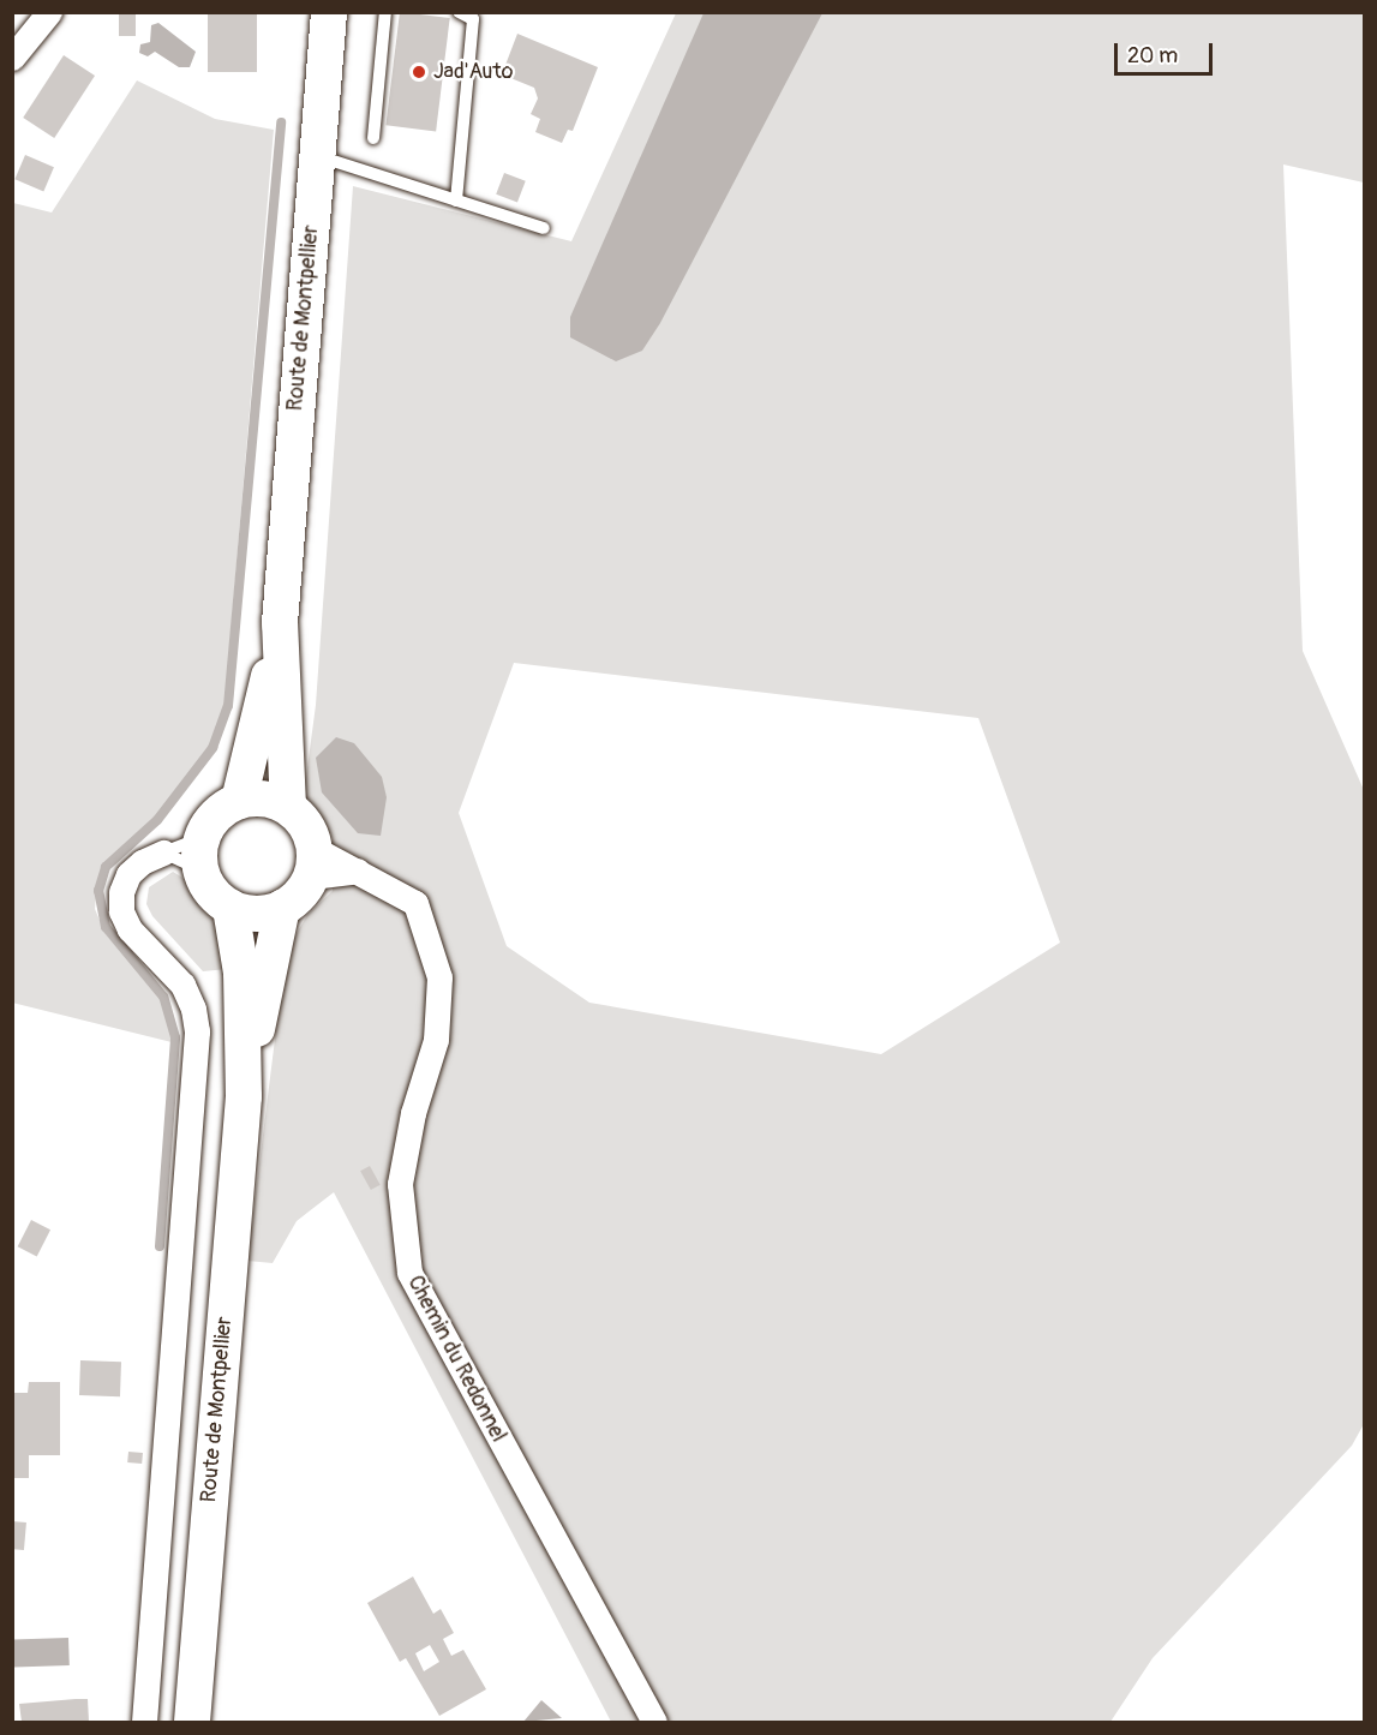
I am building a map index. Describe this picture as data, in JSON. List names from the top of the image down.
{
  "streets": {
    "street": ["Route de Montpellier", "Chemin du Redonnel"]
  },
  "crossings": [
    ["Route de Montpellier", "Chemin du Redonnel"]
  ],
  "places": ["Jad'Auto"],
  "scale_bar": "20 m"
}
